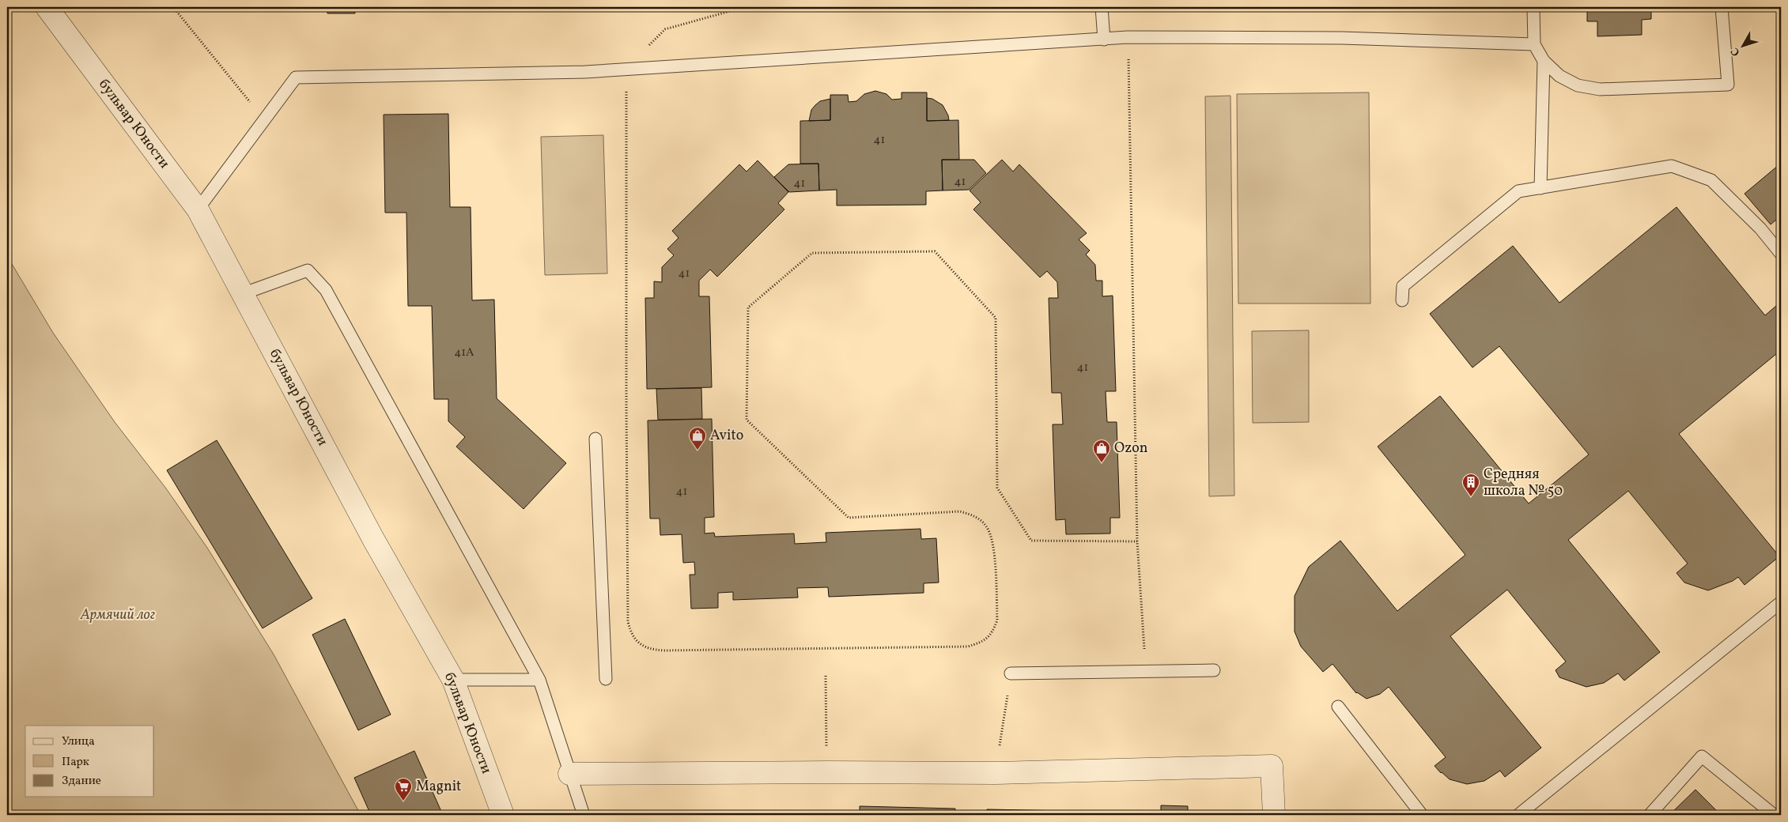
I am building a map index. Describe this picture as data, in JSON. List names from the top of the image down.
{
  "streets": {
    "street": ["бульвар Юности"]
  },
  "parks": ["Армячий лог"],
  "places": {
    "shop": ["Avito", "Ozon"],
    "building": ["Средняя школа № 50"],
    "supermarket": ["Magnit"]
  },
  "house_numbers": [
    "41",
    "41",
    "41",
    "41",
    "41А",
    "41",
    "41"
  ],
  "legend": ["Улица", "Парк", "Здание"],
  "north": "bottom left"
}
